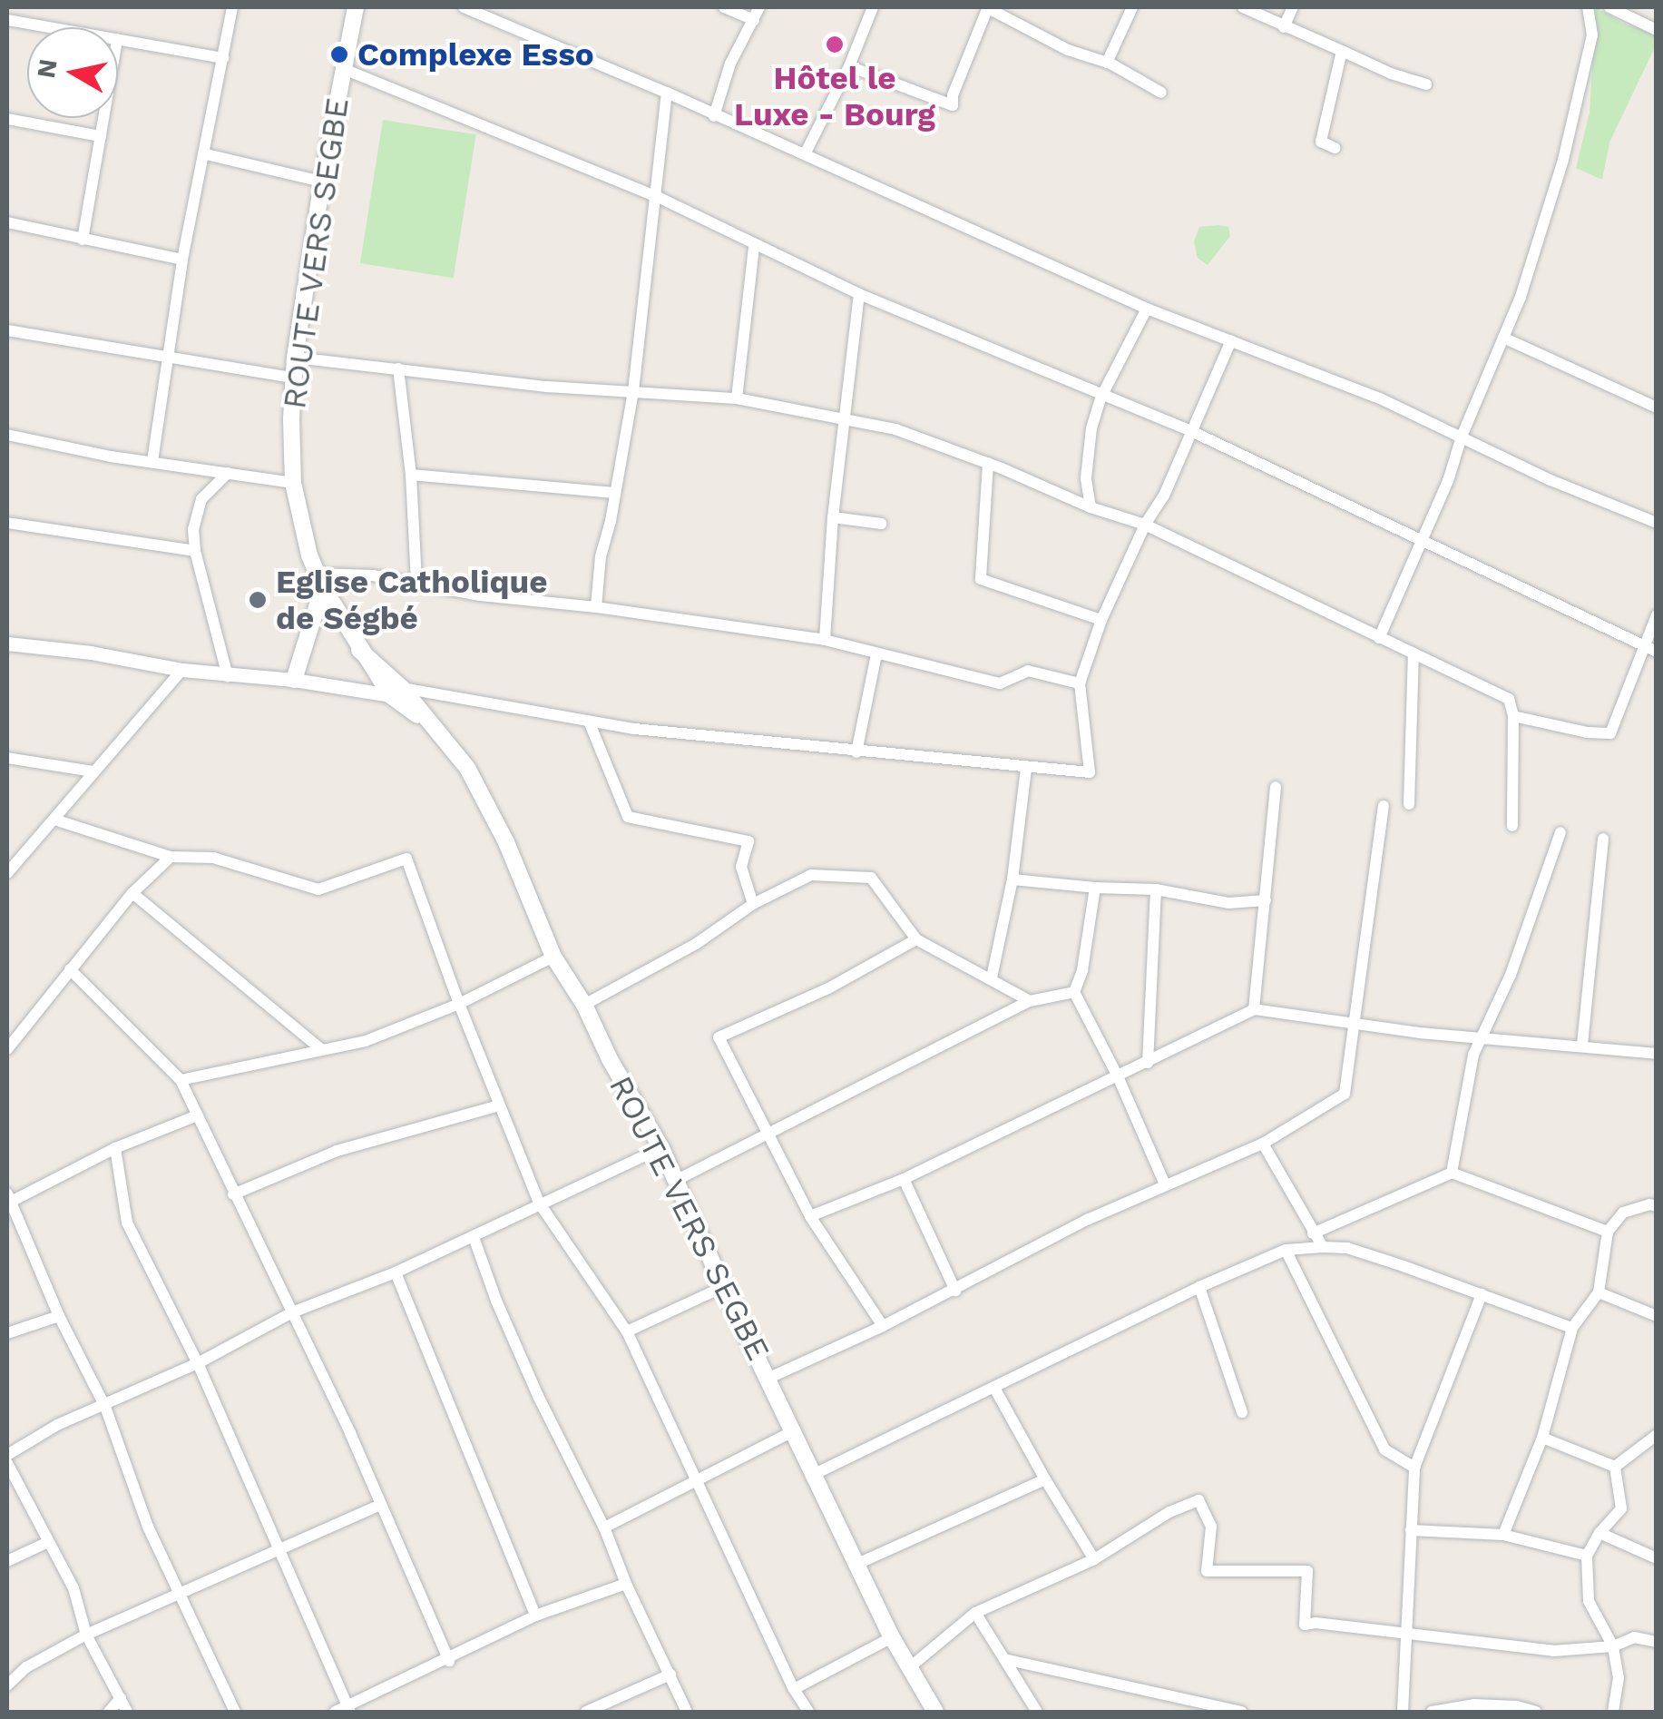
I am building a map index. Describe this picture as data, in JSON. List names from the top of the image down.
{
  "streets": {
    "main road": ["ROUTE VERS SEGBE"]
  },
  "places": ["Hôtel le Luxe - Bourg", "Complexe Esso", "Eglise Catholique de Ségbé"],
  "north": "left"
}
